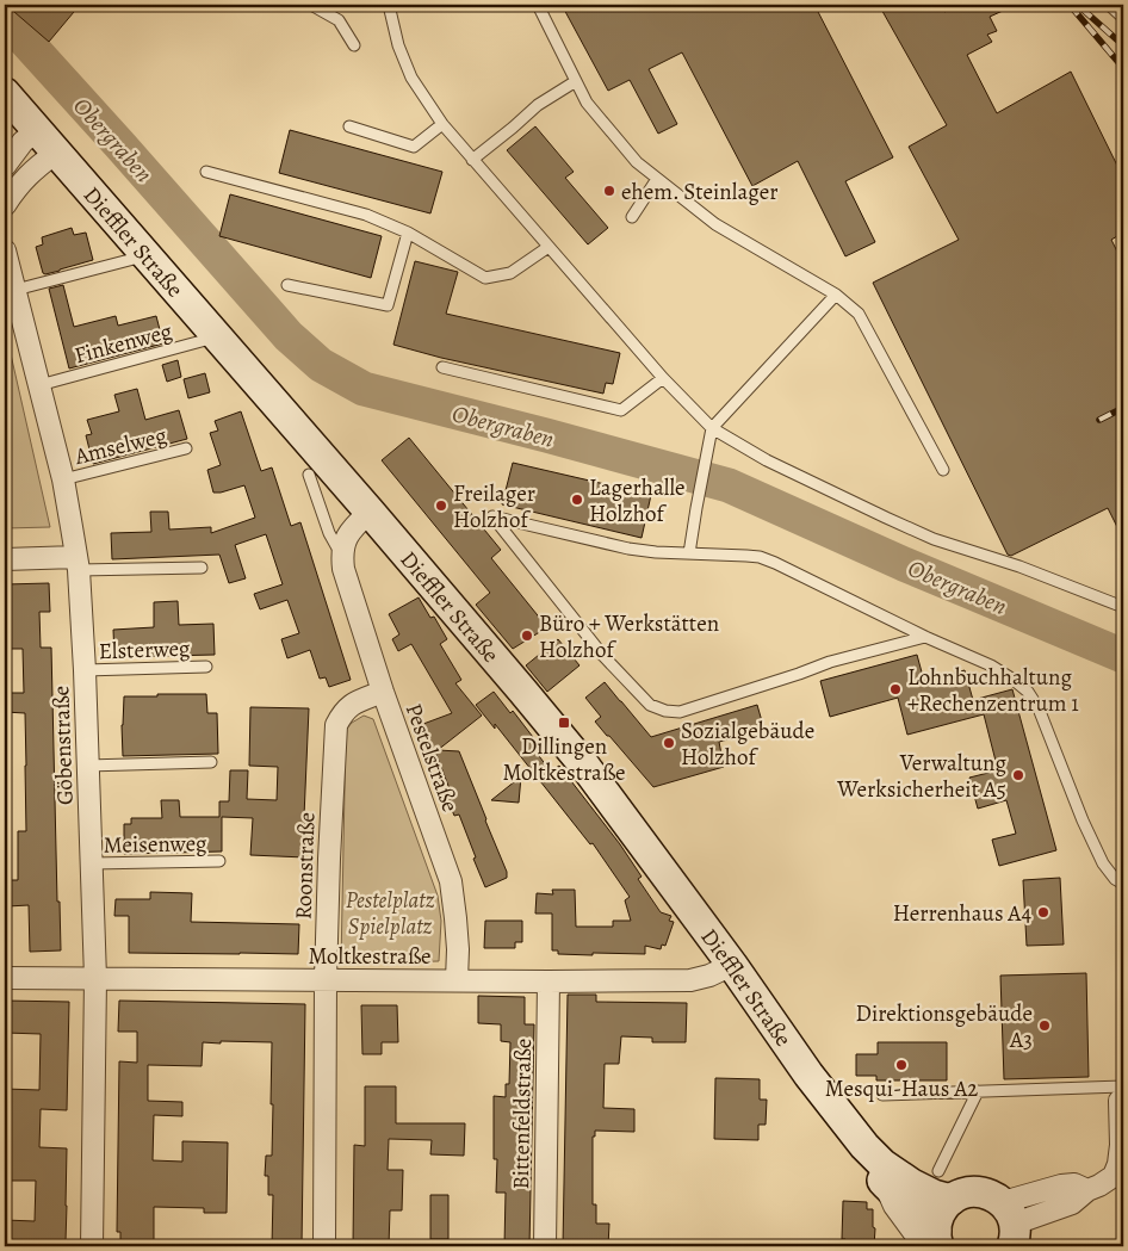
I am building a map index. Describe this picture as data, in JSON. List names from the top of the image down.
{
  "streets": {
    "main road": ["Dieffler Straße"],
    "street": [
      "Göbenstraße",
      "Pestelstraße",
      "Roonstraße",
      "Moltkestraße",
      "Bittenfeldstraße"
    ],
    "lane": [
      "Finkenweg",
      "Amselweg",
      "Elsterweg",
      "Meisenweg"
    ]
  },
  "crossings": [
    ["Dieffler Straße", "Finkenweg"],
    ["Dieffler Straße", "Moltkestraße"],
    ["Finkenweg", "Göbenstraße"],
    ["Amselweg", "Göbenstraße"],
    ["Elsterweg", "Göbenstraße"],
    ["Göbenstraße", "Meisenweg"],
    ["Göbenstraße", "Moltkestraße"],
    ["Pestelstraße", "Roonstraße"],
    ["Pestelstraße", "Moltkestraße"],
    ["Roonstraße", "Moltkestraße"],
    ["Moltkestraße", "Bittenfeldstraße"]
  ],
  "water": ["Obergraben"],
  "parks": ["Pestelplatz Spielplatz"],
  "places": {
    "other": [
      "ehem. Steinlager",
      "Lagerhalle Holzhof",
      "Freilager Holzhof",
      "Büro + Werkstätten Holzhof",
      "Lohnbuchhaltung +Rechenzentrum 1",
      "Sozialgebäude Holzhof",
      "Verwaltung Werksicherheit A5",
      "Herrenhaus A4",
      "Direktionsgebäude A3",
      "Mesqui-Haus A2"
    ],
    "transit": ["Dillingen Moltkestraße"]
  }
}
